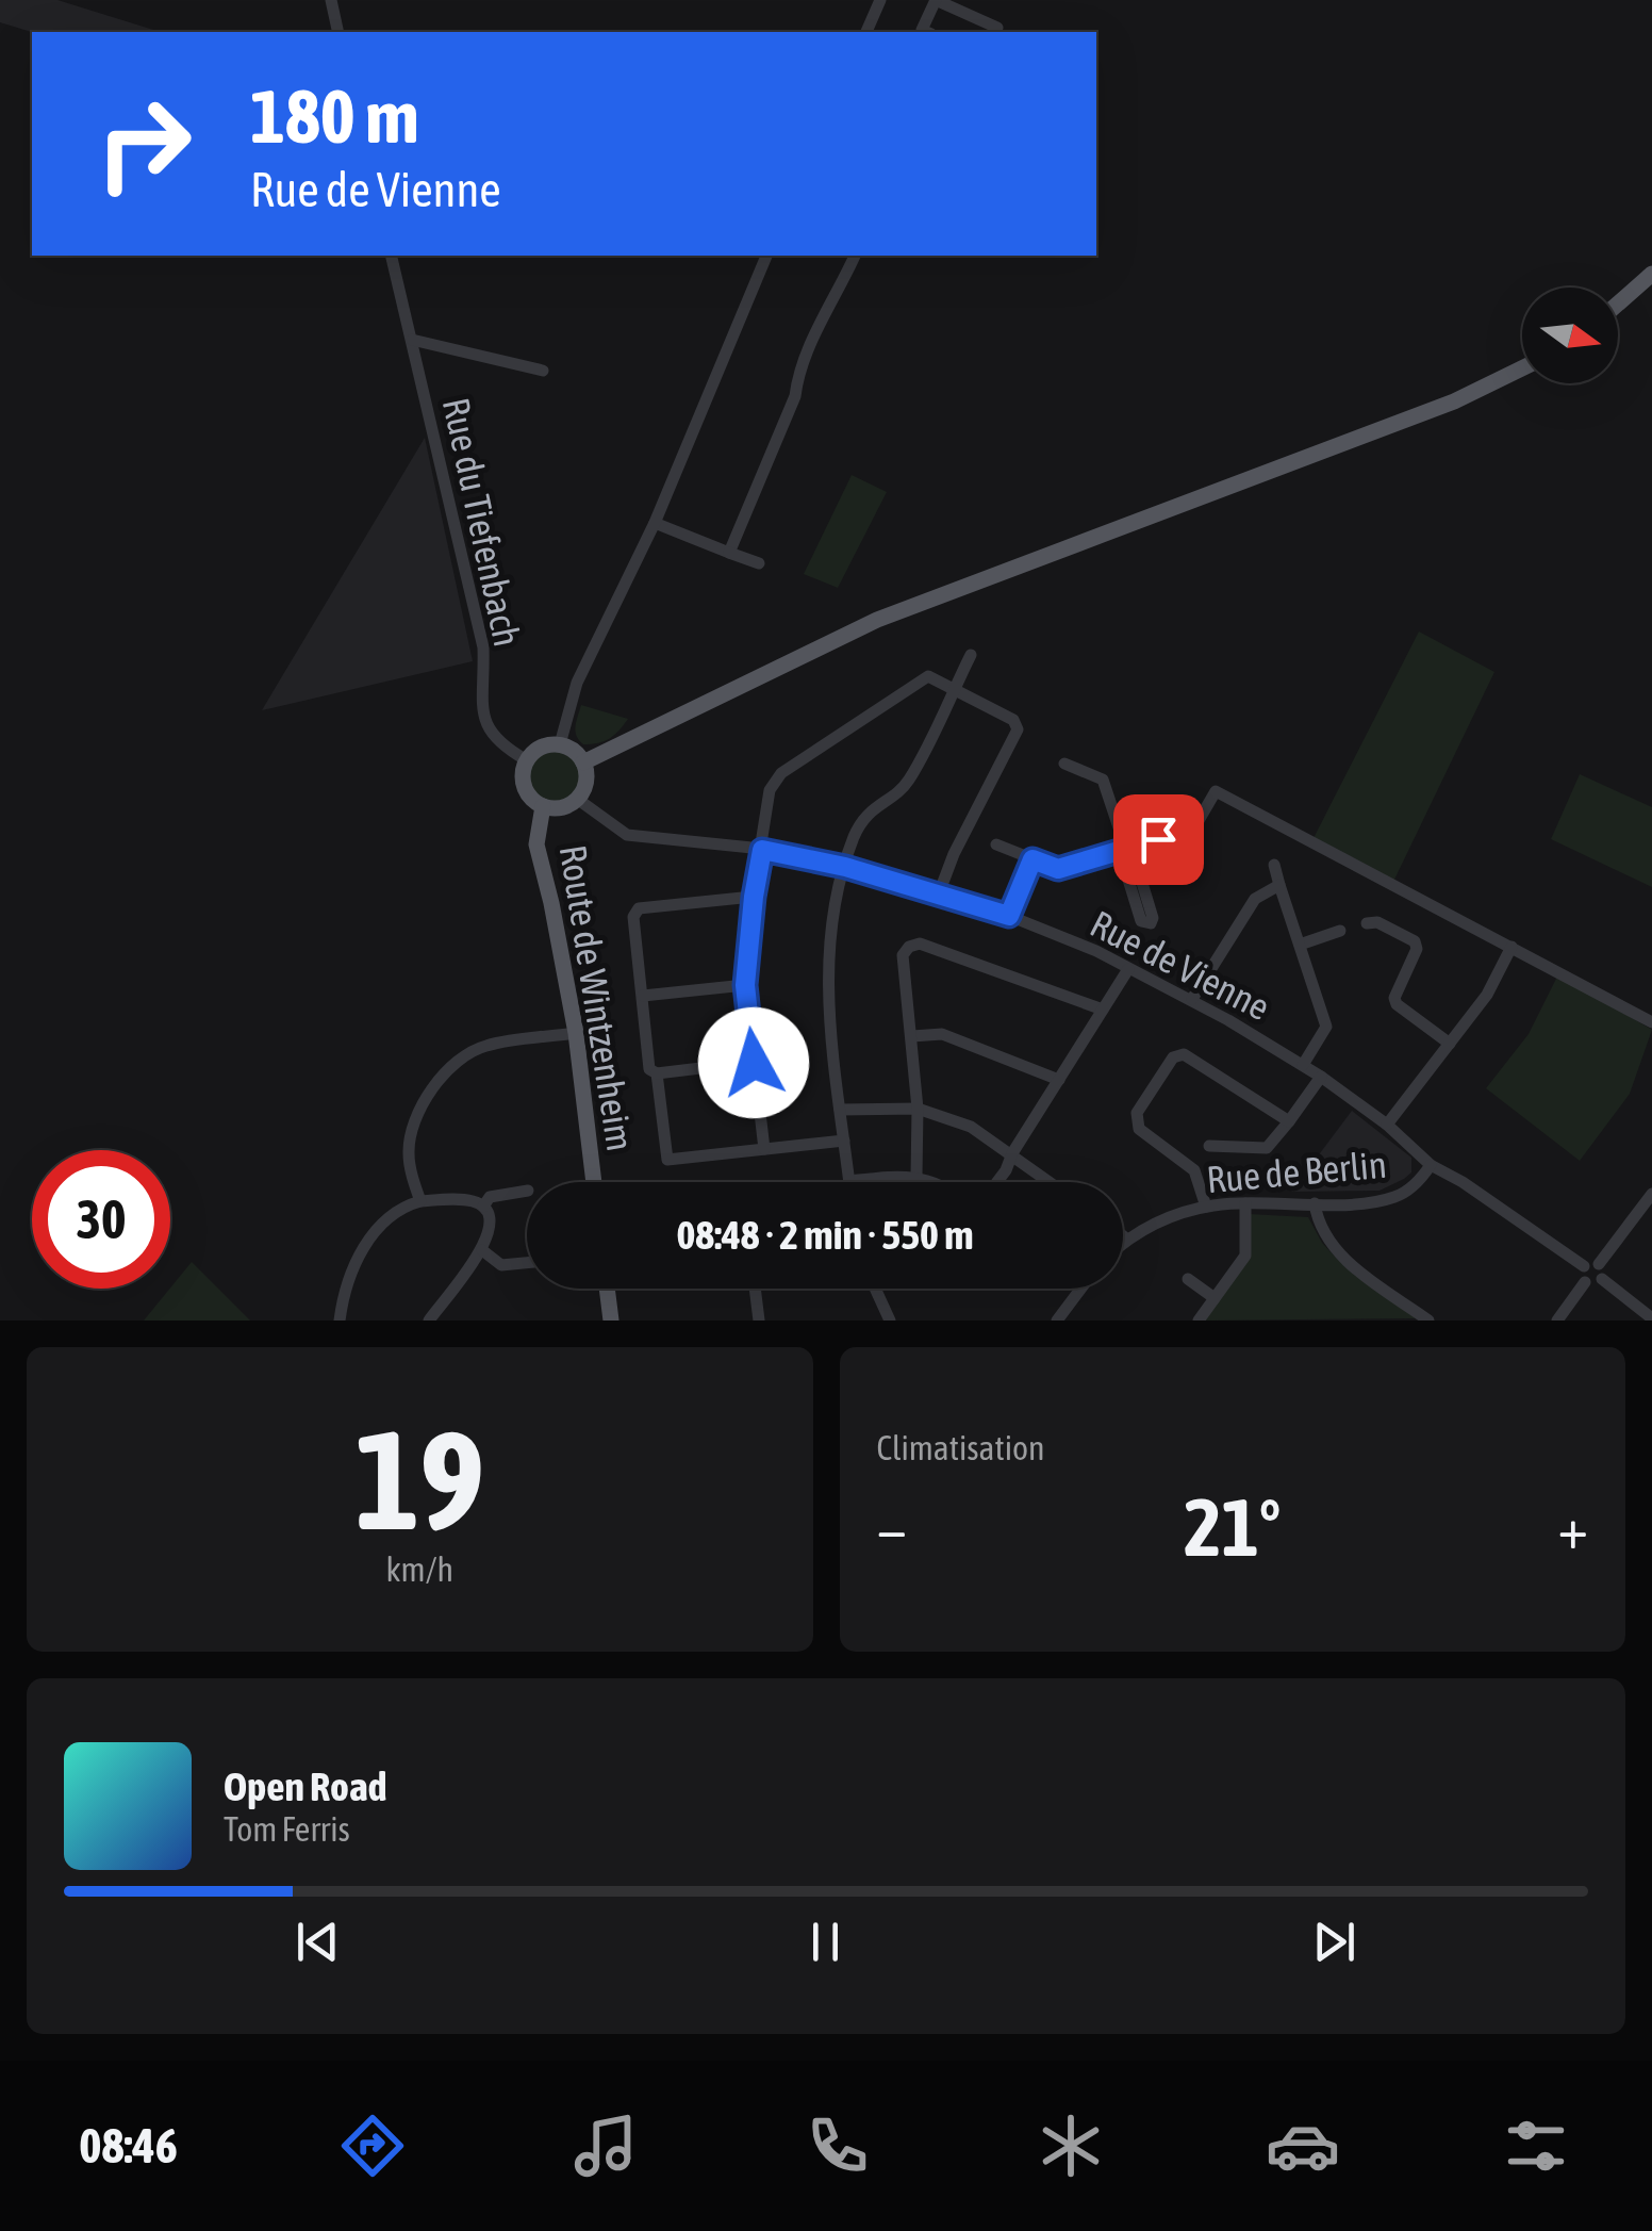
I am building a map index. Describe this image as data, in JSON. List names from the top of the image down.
{
  "streets": {
    "main road": ["Route de Wintzenheim"],
    "street": ["Rue du Tiefenbach", "Rue de Vienne", "Rue de Berlin"]
  },
  "crossings": [
    ["Rue du Tiefenbach", "Rue de Vienne"],
    ["Rue du Tiefenbach", "Route de Wintzenheim"],
    ["Rue de Vienne", "Route de Wintzenheim"],
    ["Rue de Vienne", "Rue de Berlin"]
  ],
  "north": "right",
  "page": {
    "turn": ["180 m", "Rue de Vienne"],
    "limit": "30",
    "trip": "08:48 · 2 min · 550 m",
    "tile": [
      ["19", "km/h"],
      "Climatisation"
    ],
    "heat": ["−", "21°", "+"],
    "song": ["Open Road", "Tom Ferris"],
    "tabs": "08:46"
  }
}
